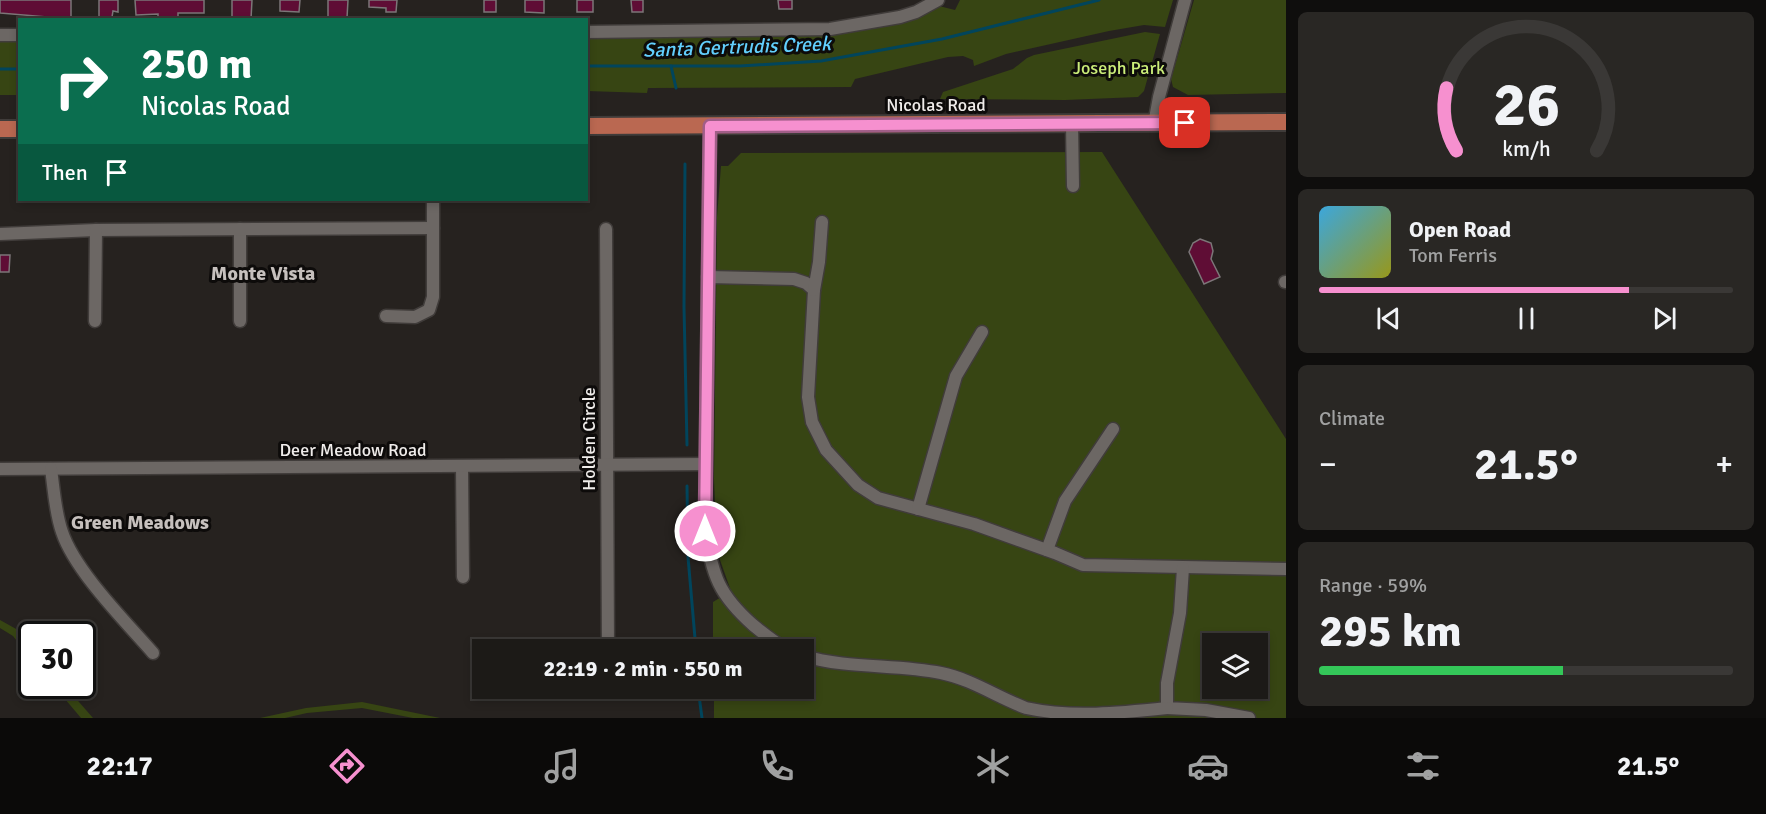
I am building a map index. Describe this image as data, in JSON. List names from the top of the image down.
{
  "streets": {
    "main road": ["Nicolas Road"],
    "street": ["Holden Circle", "Deer Meadow Road"]
  },
  "crossings": [
    ["Holden Circle", "Deer Meadow Road"]
  ],
  "districts": ["Monte Vista", "Green Meadows"],
  "water": ["Santa Gertrudis Creek"],
  "parks": ["Joseph Park"],
  "page": {
    "turn": ["250 m", "Nicolas Road"],
    "then": "Then",
    "song": ["Open Road", "Tom Ferris"],
    "tile": [
      "Climate",
      ["Range · 59%", "295 km"]
    ],
    "heat": ["−", "21.5°", "+"],
    "limit": "30",
    "trip": "22:19 · 2 min · 550 m",
    "tabs": ["22:17", "21.5°"],
    "gauge": ["26", "km/h"]
  }
}
